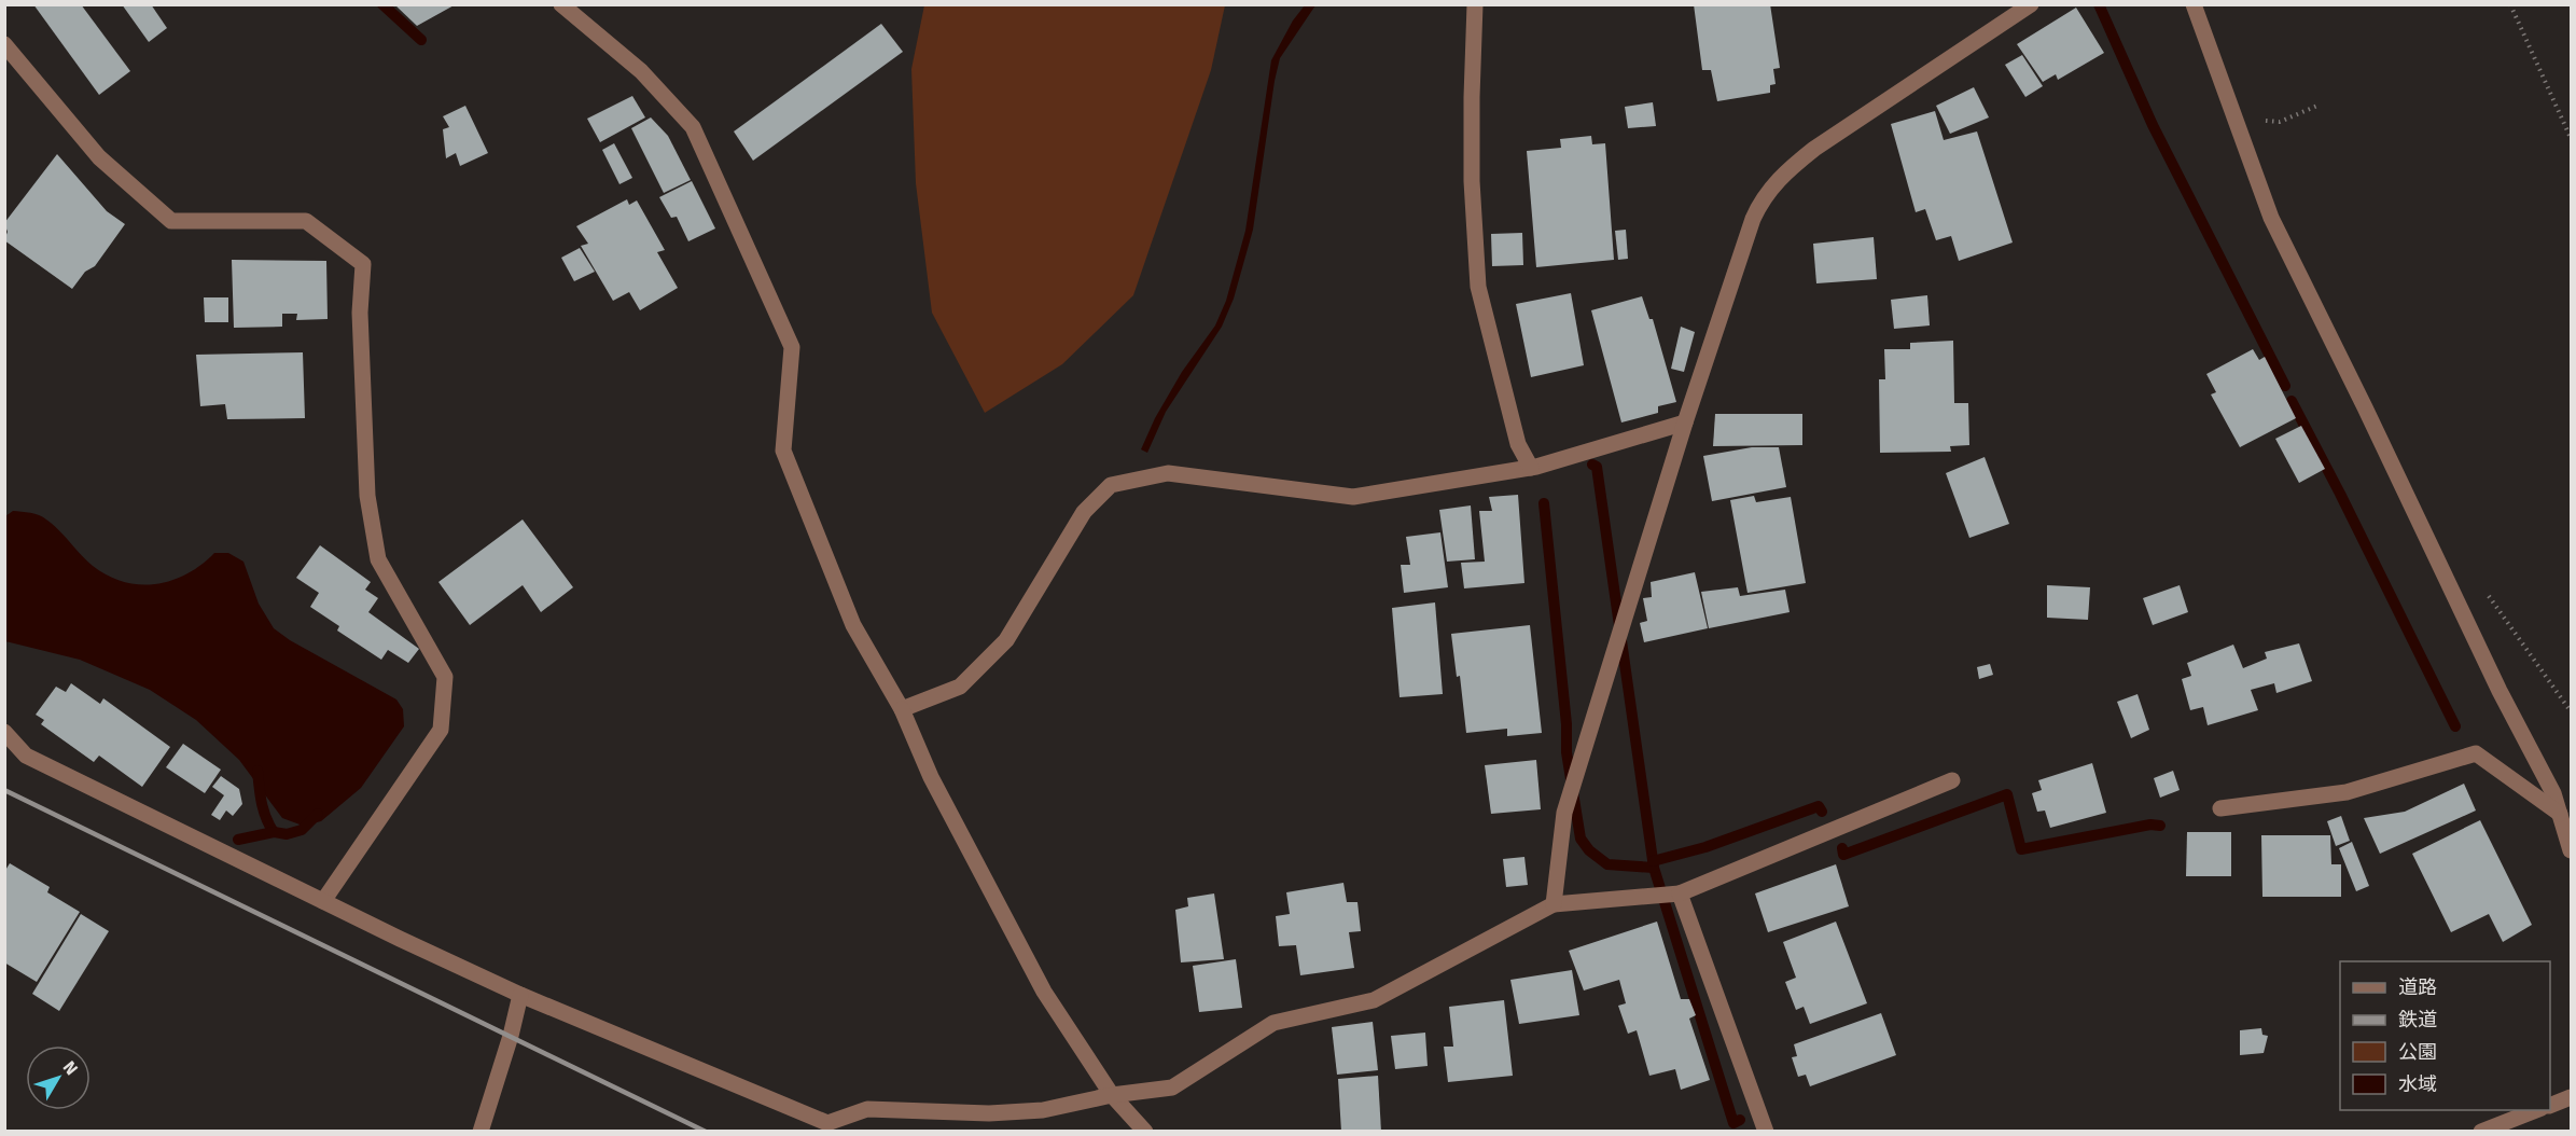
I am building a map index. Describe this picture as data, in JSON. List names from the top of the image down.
{
  "legend": [
    "道路",
    "鉄道",
    "公園",
    "水域"
  ],
  "north": "top right"
}
